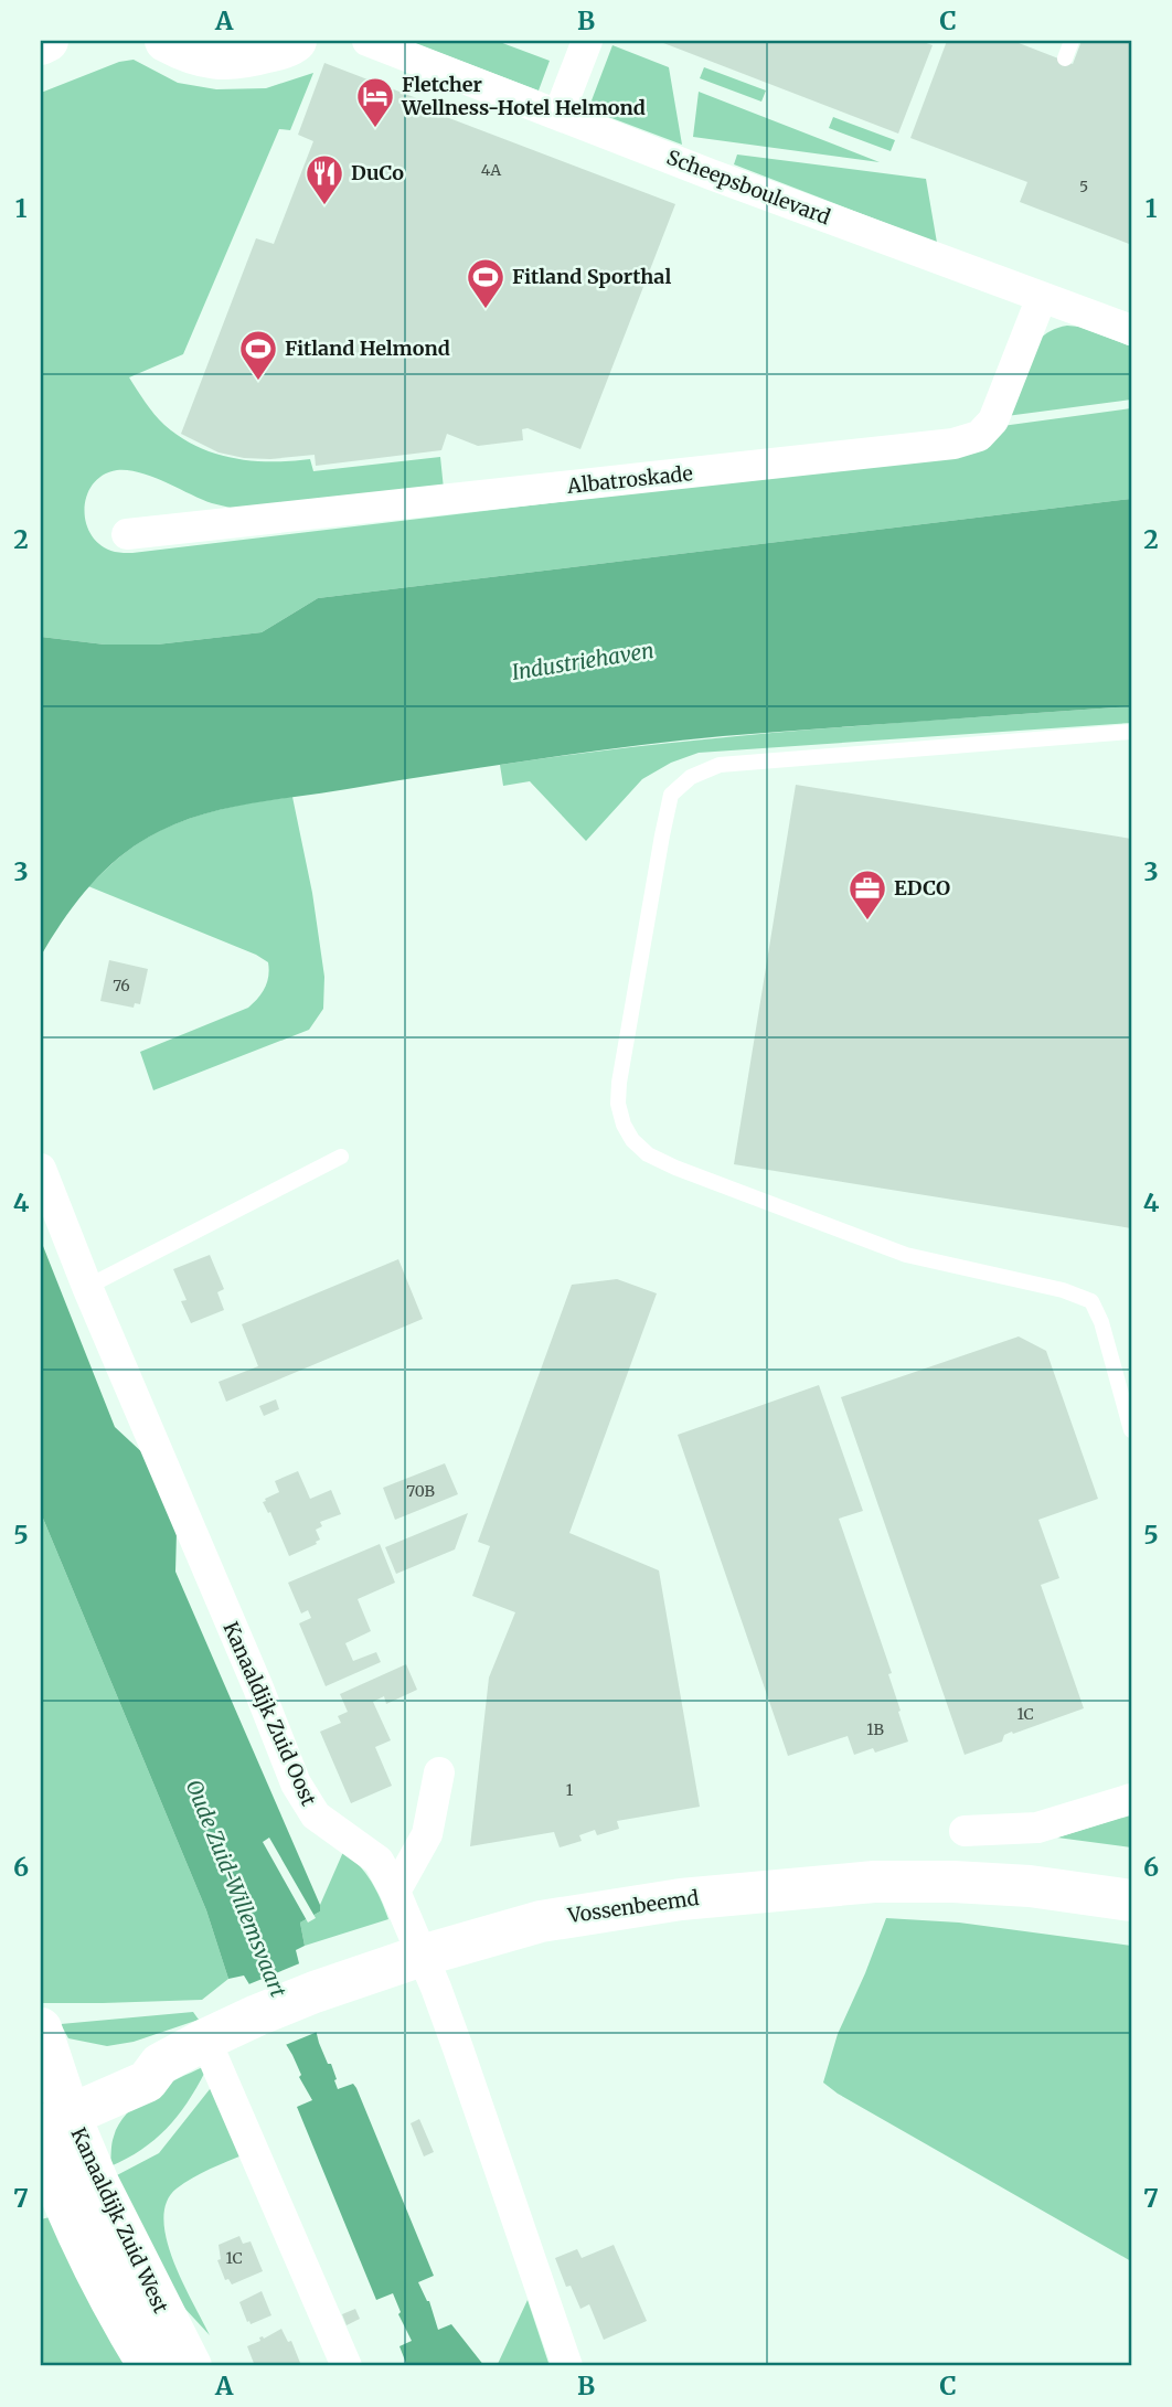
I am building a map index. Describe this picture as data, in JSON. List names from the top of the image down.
{
  "streets": {
    "main road": ["Vossenbeemd", "Kanaaldijk Zuid West"],
    "street": ["Scheepsboulevard", "Albatroskade", "Kanaaldijk Zuid Oost"]
  },
  "crossings": [
    ["Scheepsboulevard", "Albatroskade"],
    ["Kanaaldijk Zuid Oost", "Vossenbeemd"],
    ["Vossenbeemd", "Kanaaldijk Zuid West"]
  ],
  "water": ["Industriehaven", "Oude Zuid-Willemsvaart"],
  "places": {
    "hotel": ["Fletcher Wellness-Hotel Helmond"],
    "restaurant": ["DuCo"],
    "sports": ["Fitland Sporthal", "Fitland Helmond"],
    "office": ["EDCO"]
  },
  "house_numbers": [
    "4A",
    "5",
    "76",
    "70B",
    "1C",
    "1B",
    "1",
    "1C"
  ],
  "grid": {
    "columns": ["A", "B", "C"],
    "rows": [
      "1",
      "2",
      "3",
      "4",
      "5",
      "6",
      "7"
    ]
  }
}
